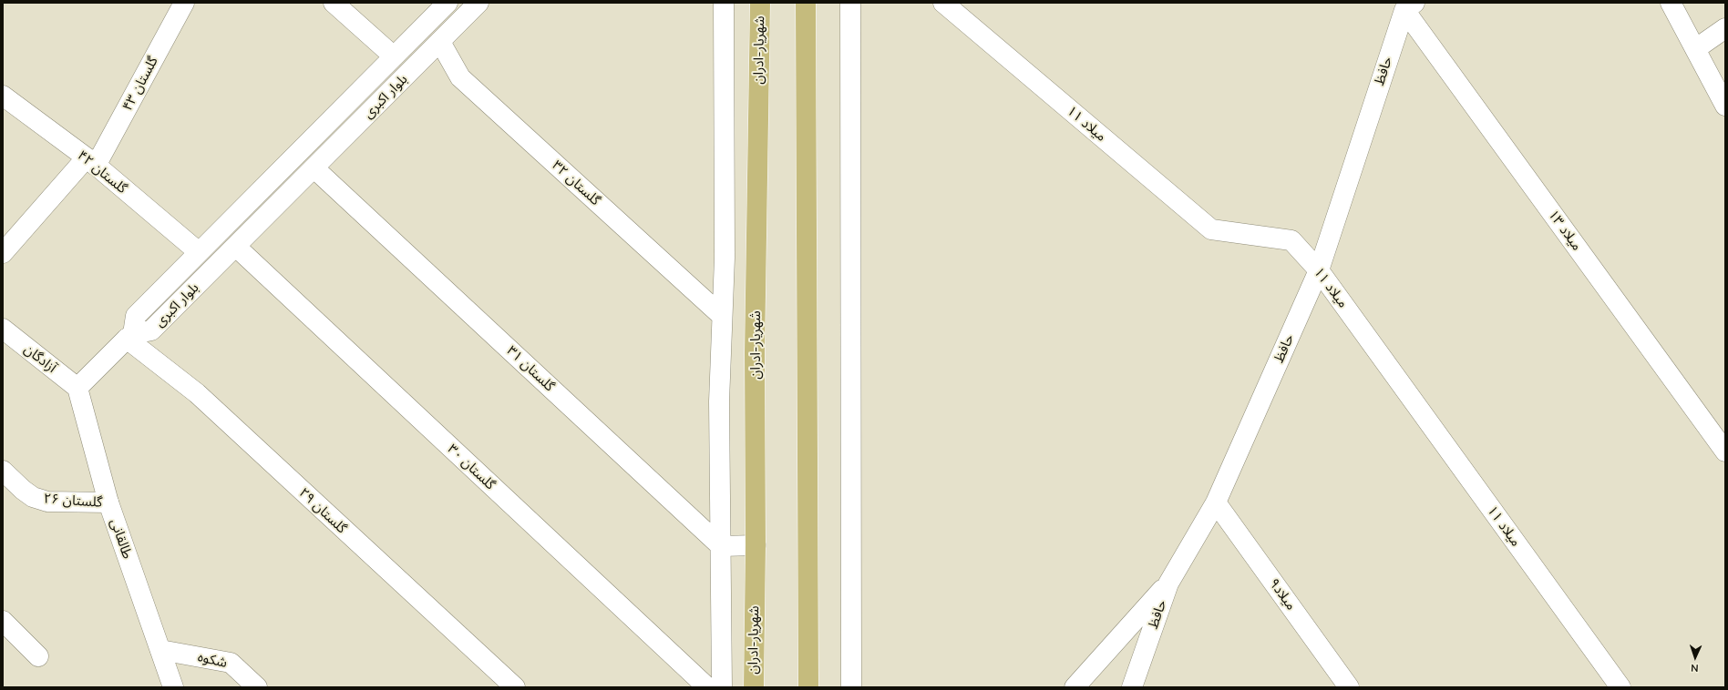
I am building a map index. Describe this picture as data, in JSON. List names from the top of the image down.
{
  "streets": {
    "main road": ["شهریار-ادران"],
    "street": [
      "حافظ",
      "گلستان ۴۳",
      "بلوار اکبری",
      "میلاد ۱۱",
      "گلستان ۴۲",
      "گلستان ۳۲",
      "میلاد ۱۳",
      "آزادگان",
      "گلستان ۳۱",
      "گلستان ۳۰",
      "گلستان ۲۶",
      "گلستان ۲۹",
      "طالقانی",
      "میلاد۹",
      "شکوه"
    ]
  },
  "crossings": [
    ["حافظ", "میلاد ۱۱"],
    ["حافظ", "میلاد ۱۳"],
    ["حافظ", "میلاد۹"],
    ["گلستان ۴۳", "گلستان ۴۲"],
    ["بلوار اکبری", "گلستان ۴۲"],
    ["بلوار اکبری", "گلستان ۳۲"],
    ["بلوار اکبری", "گلستان ۳۱"],
    ["بلوار اکبری", "گلستان ۳۰"],
    ["بلوار اکبری", "گلستان ۲۹"],
    ["آزادگان", "طالقانی"],
    ["گلستان ۲۶", "طالقانی"],
    ["طالقانی", "شکوه"]
  ],
  "north": "bottom"
}
